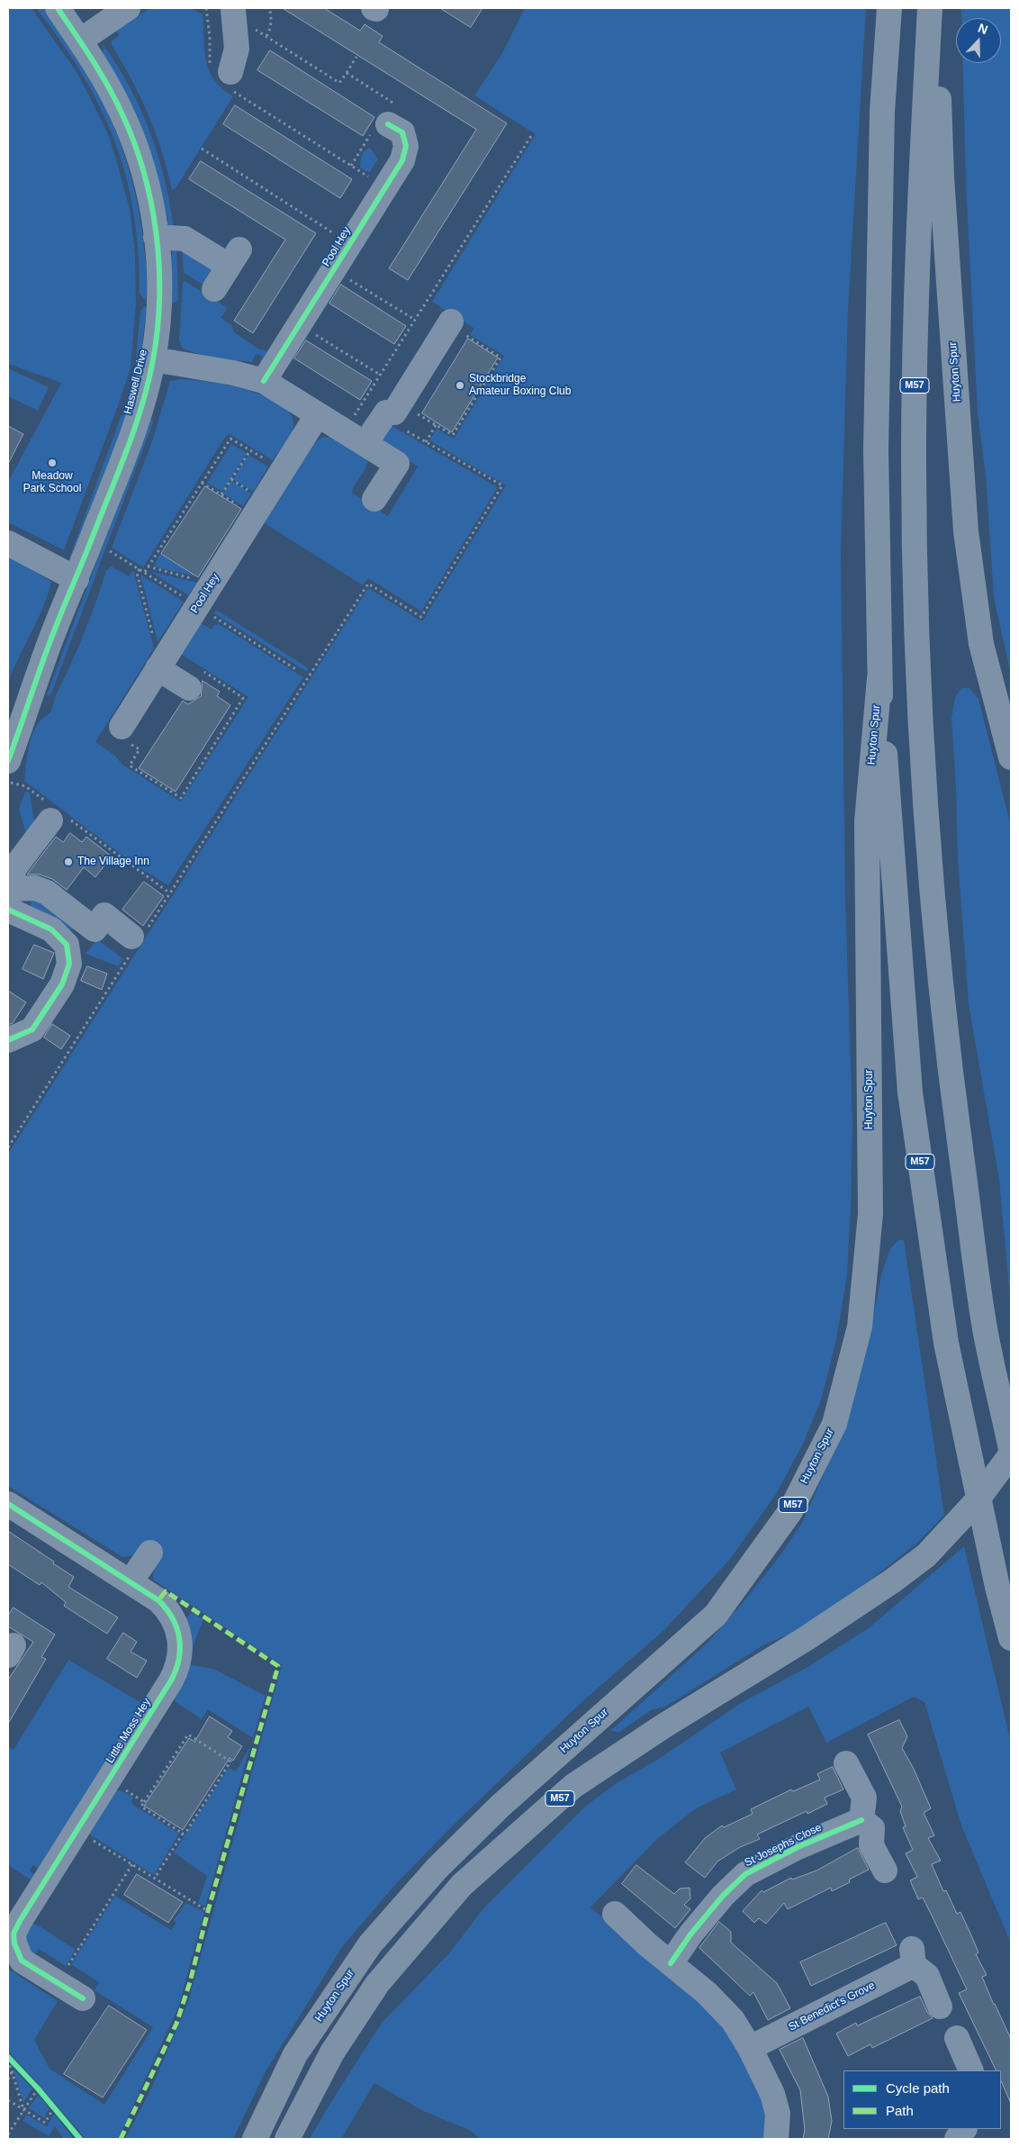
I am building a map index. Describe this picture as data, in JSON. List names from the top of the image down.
{
  "streets": {
    "highway": ["Huyton Spur", "M57"],
    "street": [
      "Pool Hey",
      "Haswell Drive",
      "Little Moss Hey",
      "St Josephs Close",
      "St Benedict's Grove"
    ]
  },
  "crossings": [
    ["Huyton Spur", "M57"]
  ],
  "places": ["Stockbridge Amateur Boxing Club", "Meadow Park School", "The Village Inn"],
  "legend": ["Cycle path", "Path"],
  "north": "top"
}
